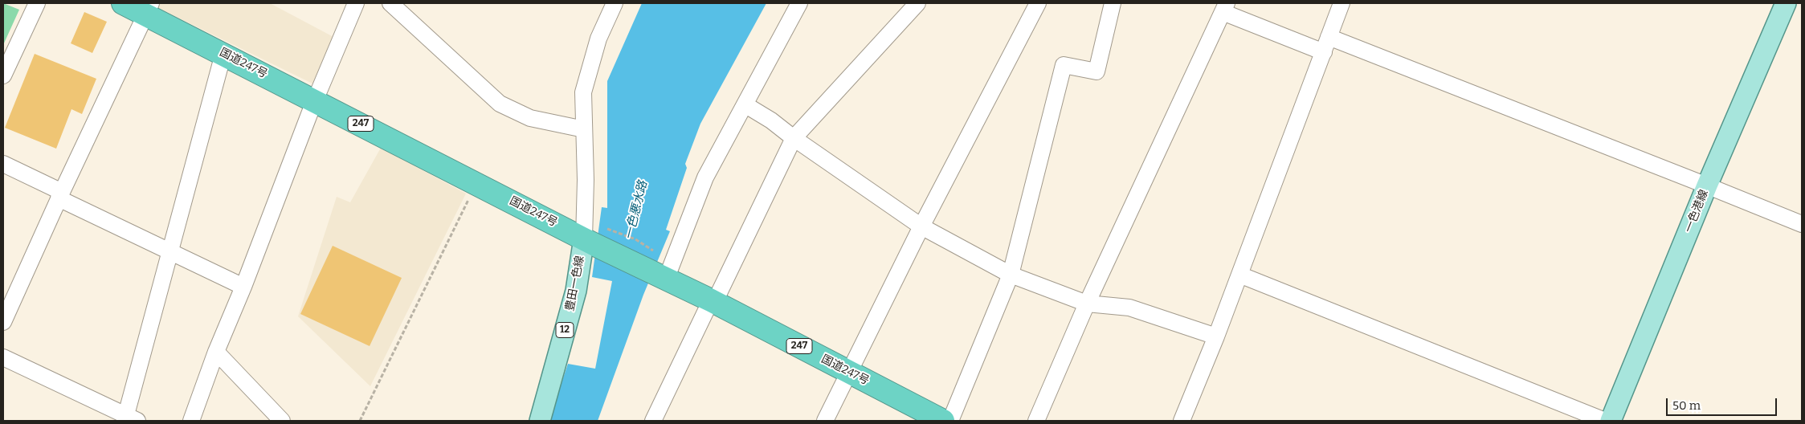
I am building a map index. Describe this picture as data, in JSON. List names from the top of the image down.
{
  "streets": {
    "highway": ["国道247号", "247"],
    "main road": ["一色港線", "豊田一色線", "12"]
  },
  "crossings": [
    ["国道247号", "豊田一色線"]
  ],
  "water": ["一色悪水路"],
  "scale_bar": "50 m"
}
